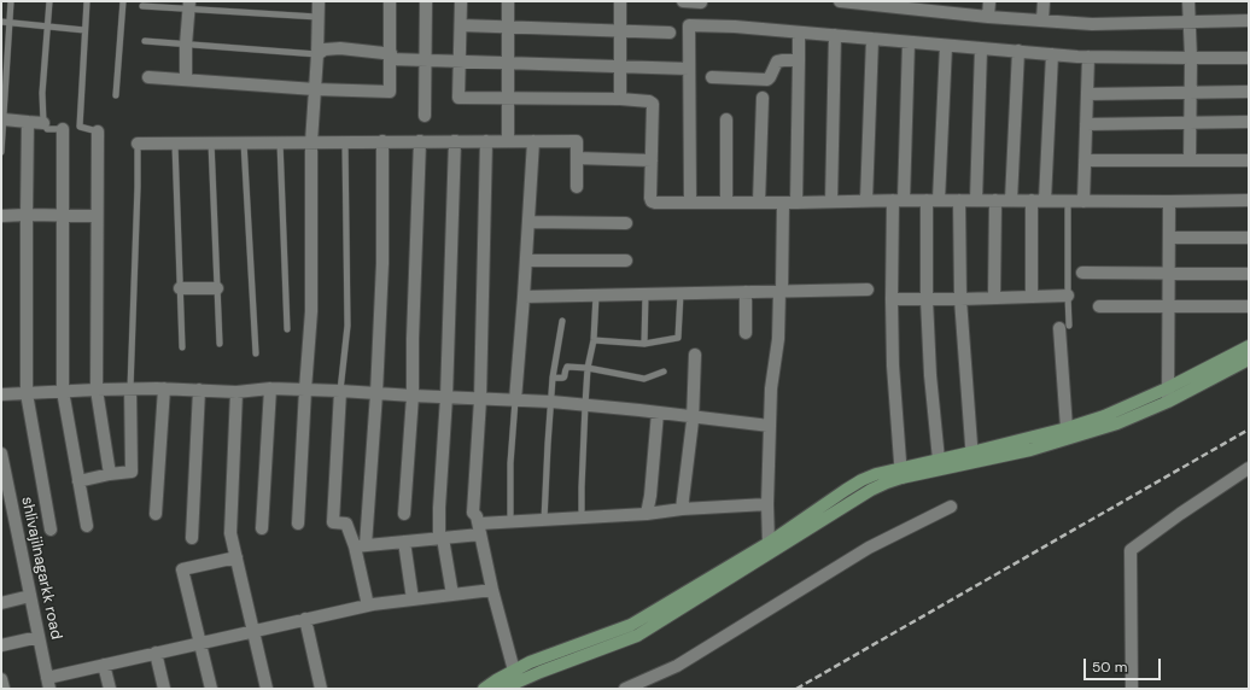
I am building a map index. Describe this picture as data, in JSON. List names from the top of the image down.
{
  "streets": {
    "street": ["shlivajilnagarkk road"]
  },
  "scale_bar": "50 m"
}
